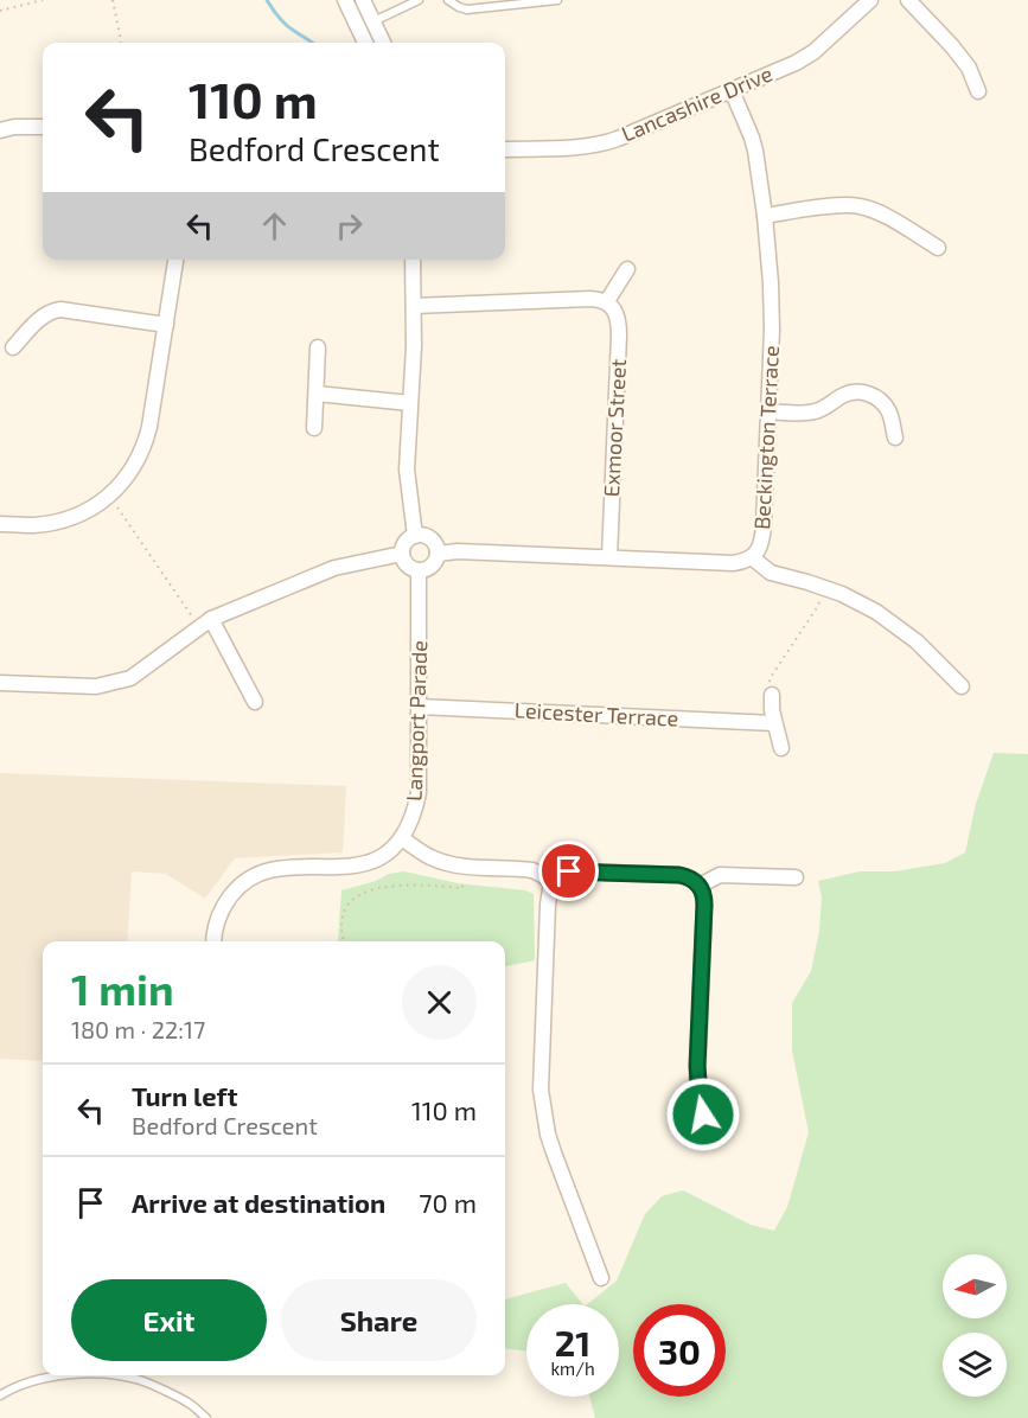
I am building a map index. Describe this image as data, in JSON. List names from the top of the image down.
{
  "streets": {
    "street": [
      "Lancashire Drive",
      "Exmoor Street",
      "Beckington Terrace",
      "Leicester Terrace",
      "Langport Parade"
    ]
  },
  "crossings": [
    ["Lancashire Drive", "Beckington Terrace"],
    ["Exmoor Street", "Beckington Terrace"],
    ["Beckington Terrace", "Langport Parade"],
    ["Leicester Terrace", "Langport Parade"]
  ],
  "north": "left",
  "page": {
    "turn": ["110 m", "Bedford Crescent"],
    "heading": ["1 min", "180 m · 22:17"],
    "list": [
      {
        "name": "Turn left",
        "note": "Bedford Crescent",
        "value": "110 m"
      },
      {
        "name": "Arrive at destination",
        "value": "70 m"
      }
    ],
    "buttons": ["Exit", "Share"],
    "speed": "21 km/h",
    "limit": "30"
  }
}
